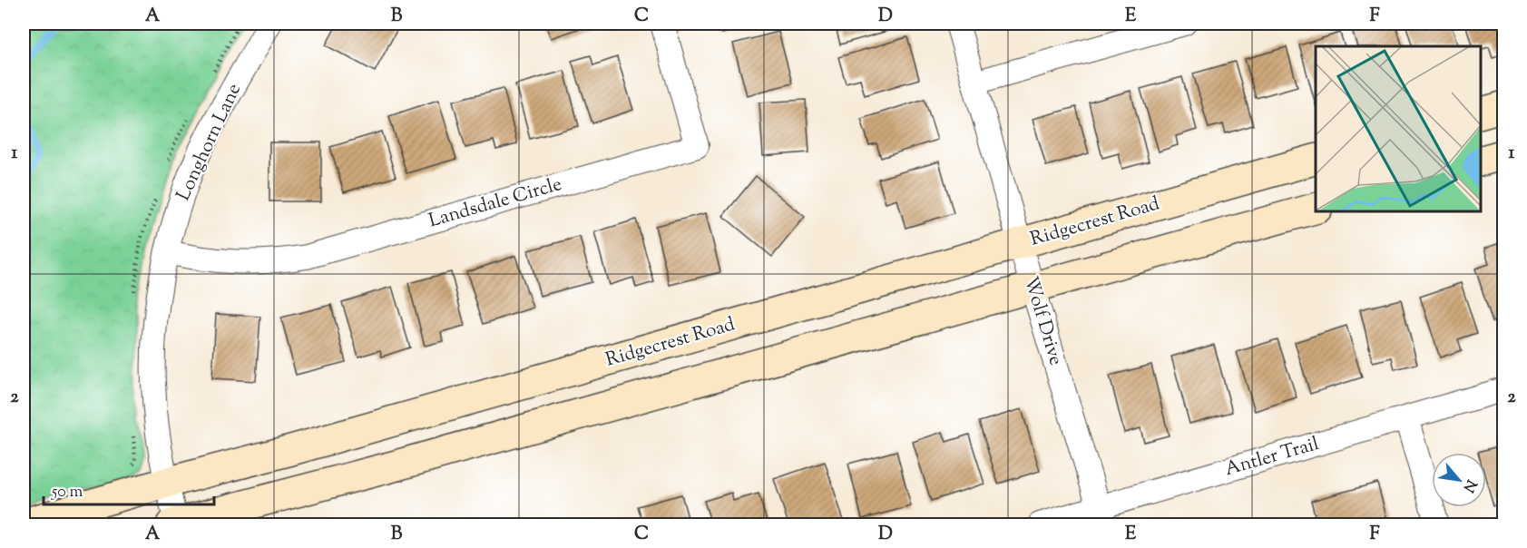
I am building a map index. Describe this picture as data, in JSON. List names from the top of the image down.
{
  "streets": {
    "main road": ["Ridgecrest Road"],
    "street": [
      "Longhorn Lane",
      "Landsdale Circle",
      "Wolf Drive",
      "Antler Trail"
    ]
  },
  "crossings": [
    ["Longhorn Lane", "Landsdale Circle"],
    ["Longhorn Lane", "Ridgecrest Road"],
    ["Ridgecrest Road", "Wolf Drive"],
    ["Wolf Drive", "Antler Trail"]
  ],
  "scale_bar": "50 m",
  "north": "bottom right",
  "grid": {
    "columns": [
      "A",
      "B",
      "C",
      "D",
      "E",
      "F"
    ],
    "rows": ["1", "2"]
  }
}
